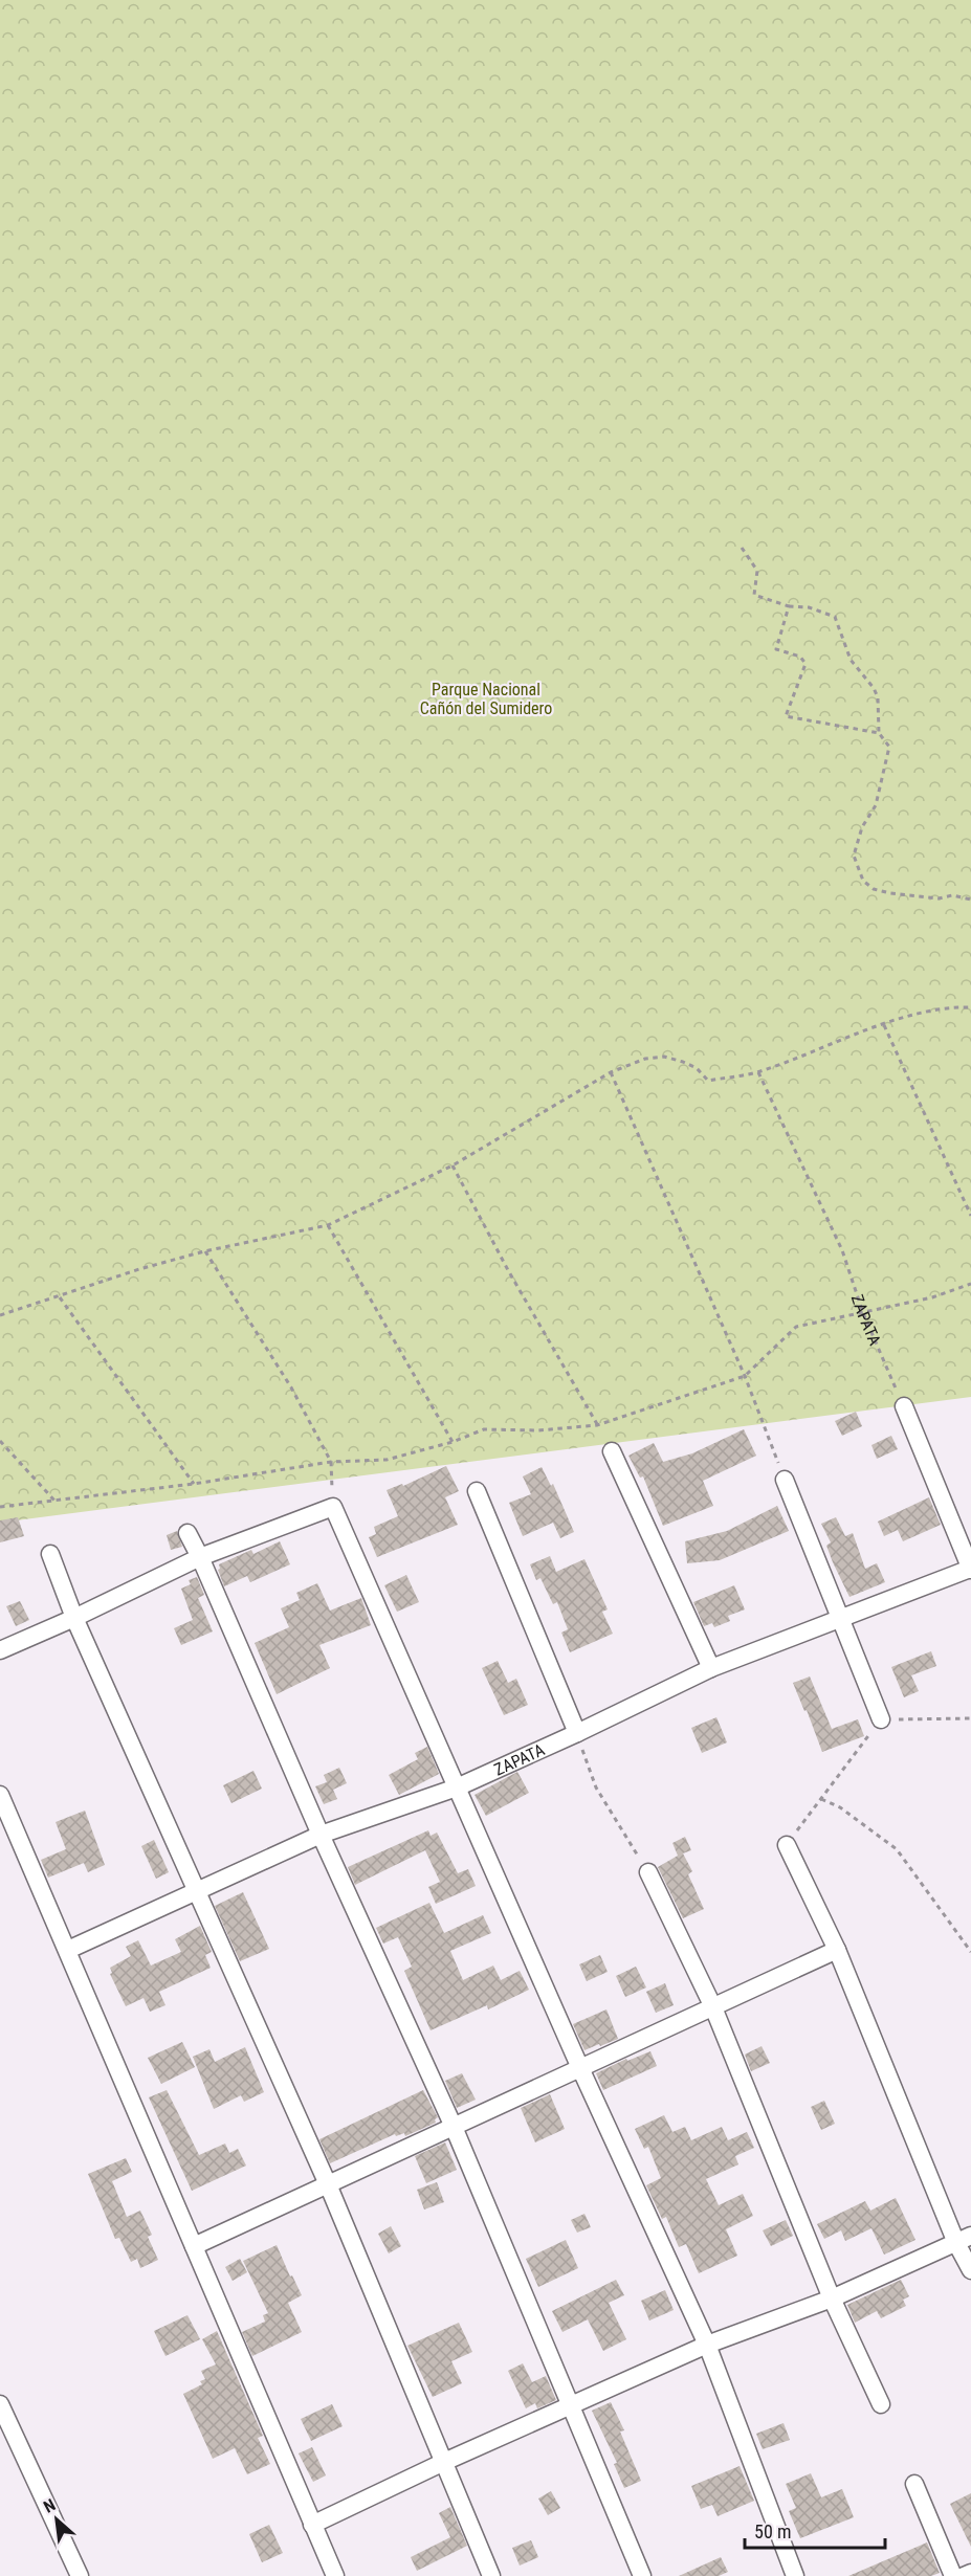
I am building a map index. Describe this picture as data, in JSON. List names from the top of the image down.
{
  "streets": {
    "street": ["ZAPATA"]
  },
  "parks": ["Parque Nacional Cañón del Sumidero"],
  "scale_bar": "50 m",
  "north": "top left"
}
